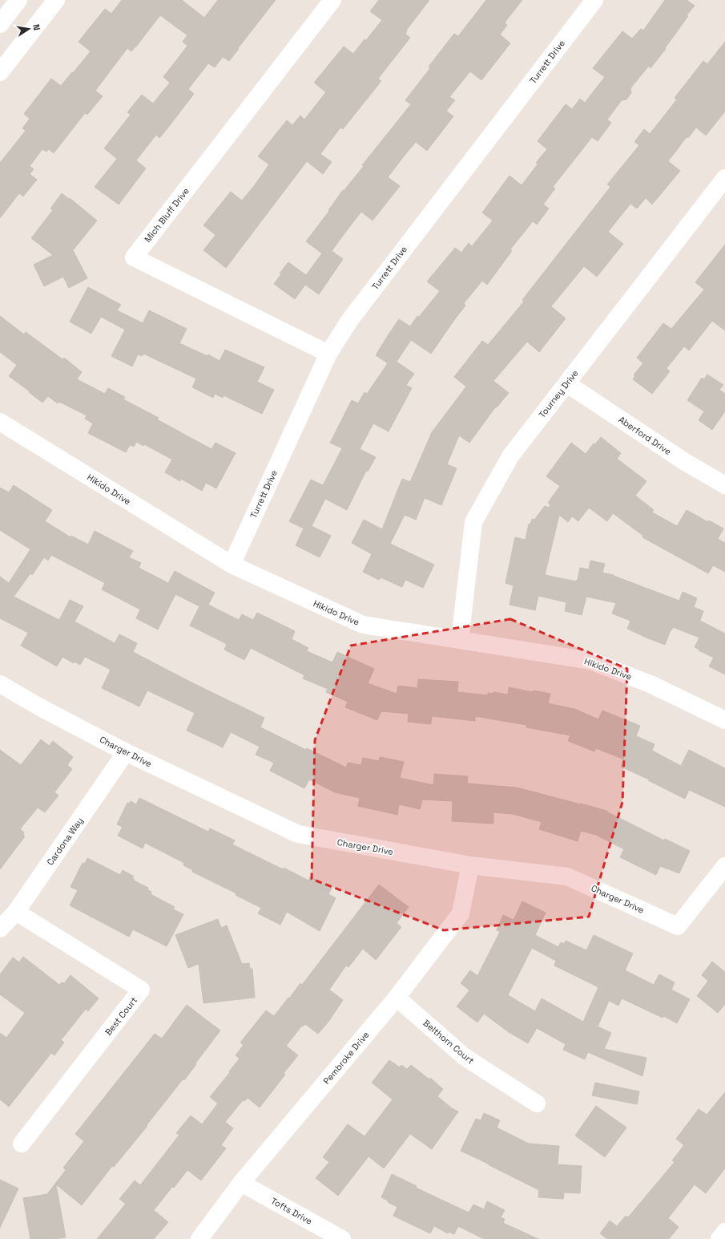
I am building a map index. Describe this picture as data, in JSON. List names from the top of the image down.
{
  "streets": {
    "street": [
      "Turrett Drive",
      "Mich Bluff Drive",
      "Tourney Drive",
      "Aberford Drive",
      "Hikido Drive",
      "Charger Drive",
      "Cardona Way",
      "Best Court",
      "Belthorn Court",
      "Pembroke Drive",
      "Tofts Drive"
    ]
  },
  "crossings": [
    ["Turrett Drive", "Mich Bluff Drive"],
    ["Turrett Drive", "Hikido Drive"],
    ["Tourney Drive", "Aberford Drive"],
    ["Tourney Drive", "Hikido Drive"],
    ["Charger Drive", "Cardona Way"],
    ["Charger Drive", "Pembroke Drive"],
    ["Cardona Way", "Best Court"],
    ["Belthorn Court", "Pembroke Drive"],
    ["Pembroke Drive", "Tofts Drive"]
  ],
  "north": "right"
}
